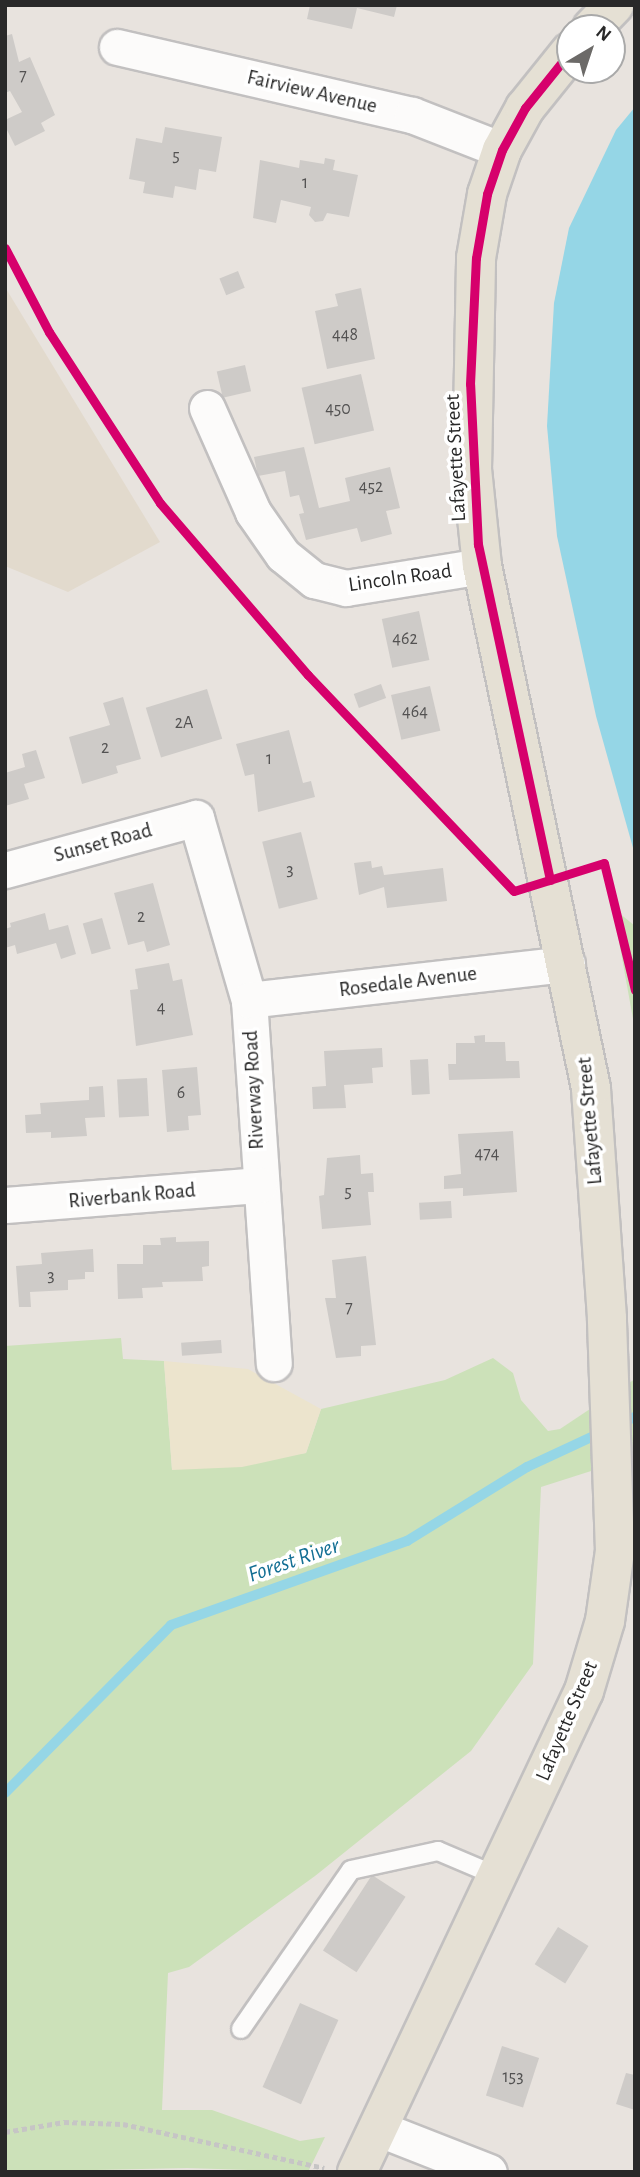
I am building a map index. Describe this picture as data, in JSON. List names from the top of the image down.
{
  "streets": {
    "main road": ["Lafayette Street"],
    "street": [
      "Fairview Avenue",
      "Lincoln Road",
      "Sunset Road",
      "Rosedale Avenue",
      "Riverway Road",
      "Riverbank Road"
    ]
  },
  "crossings": [
    ["Fairview Avenue", "Lafayette Street"],
    ["Lafayette Street", "Lincoln Road"],
    ["Lafayette Street", "Rosedale Avenue"],
    ["Sunset Road", "Riverway Road"],
    ["Rosedale Avenue", "Riverway Road"],
    ["Riverway Road", "Riverbank Road"]
  ],
  "water": ["Forest River"],
  "house_numbers": [
    "7",
    "5",
    "1",
    "448",
    "450",
    "452",
    "462",
    "464",
    "2A",
    "2",
    "1",
    "3",
    "2",
    "4",
    "6",
    "474",
    "5",
    "3",
    "7",
    "153"
  ],
  "north": "top right"
}
